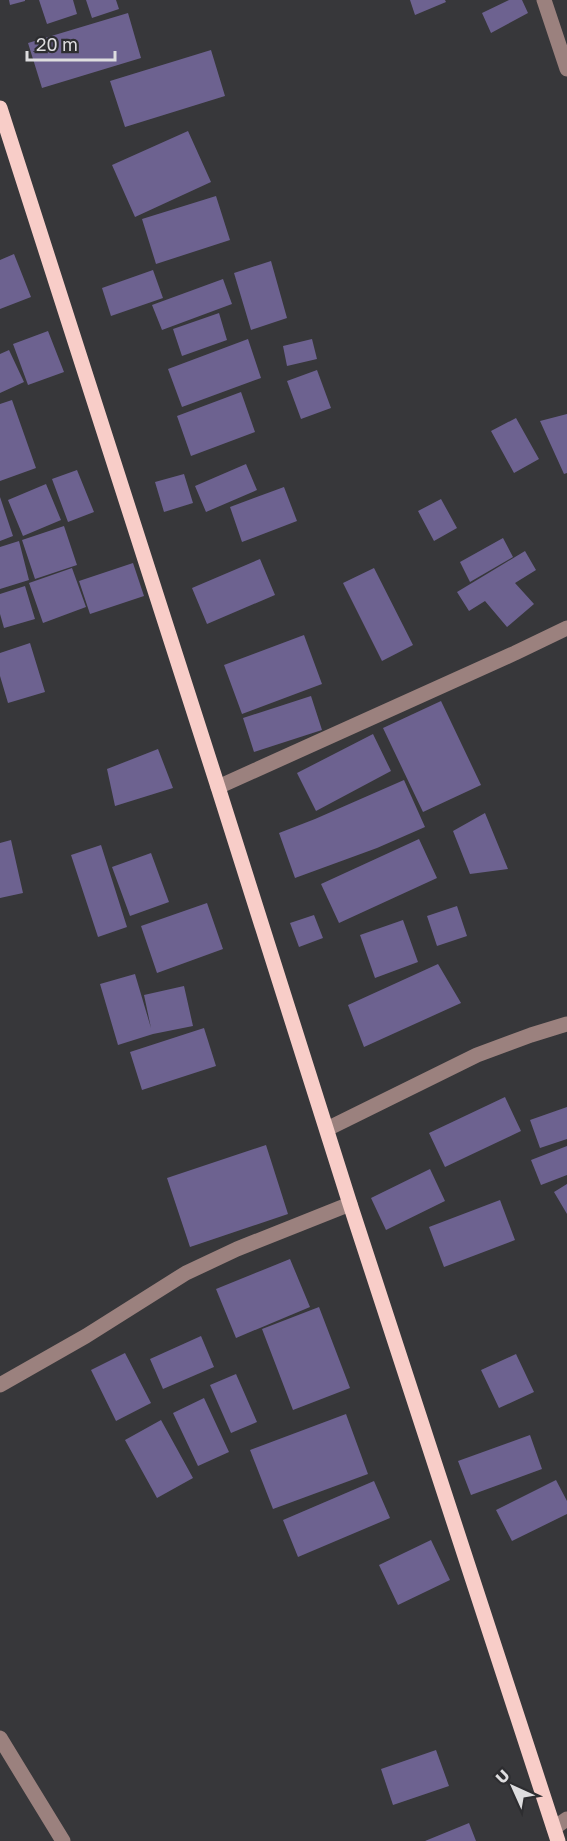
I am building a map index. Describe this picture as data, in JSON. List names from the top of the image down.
{
  "scale_bar": "20 m",
  "north": "top left"
}
